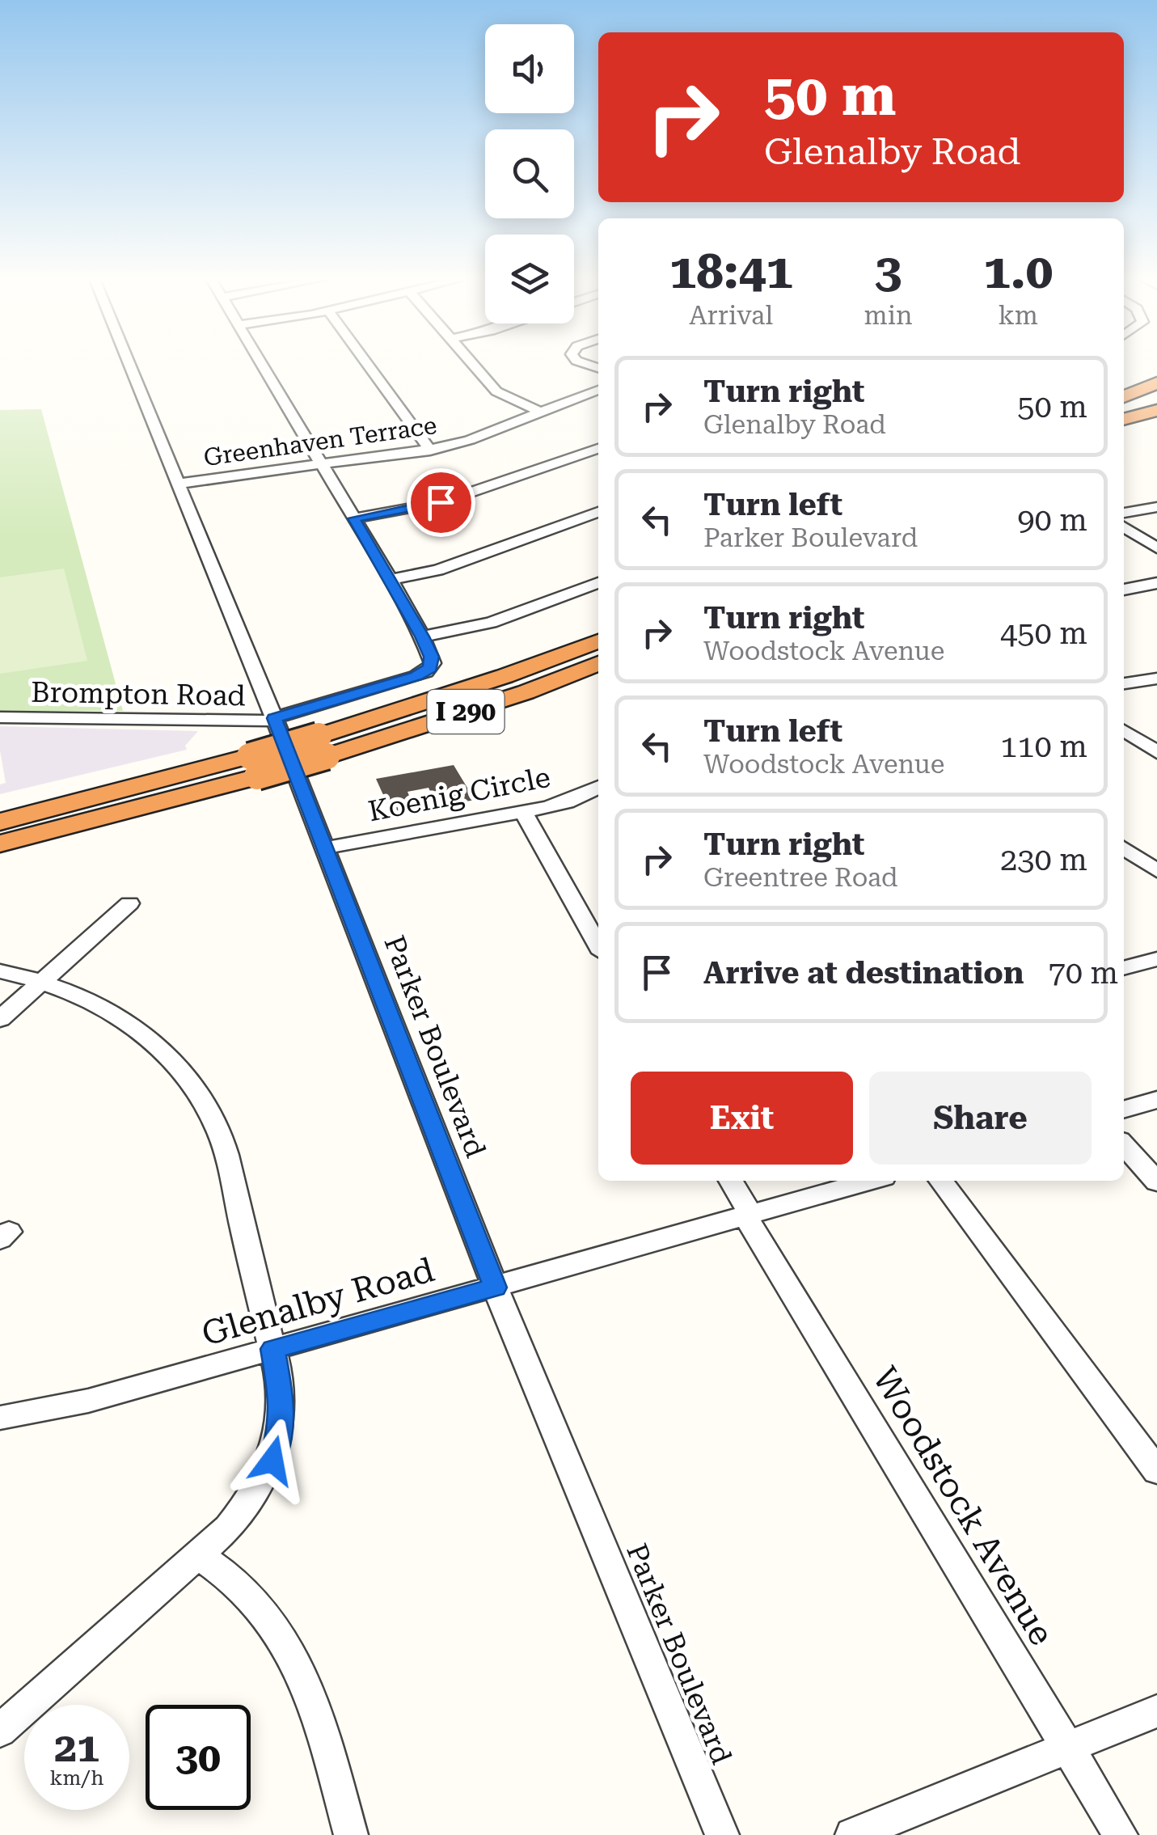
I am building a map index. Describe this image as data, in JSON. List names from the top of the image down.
{
  "streets": {
    "highway": ["I 290"],
    "street": [
      "Greenhaven Terrace",
      "Brompton Road",
      "Koenig Circle",
      "Parker Boulevard",
      "Glenalby Road",
      "Woodstock Avenue"
    ]
  },
  "crossings": [
    ["Greenhaven Terrace", "Parker Boulevard"],
    ["Brompton Road", "Parker Boulevard"],
    ["Koenig Circle", "Parker Boulevard"],
    ["Parker Boulevard", "Glenalby Road"],
    ["Glenalby Road", "Woodstock Avenue"]
  ],
  "page": {
    "turn": ["50 m", "Glenalby Road"],
    "eta": [
      "18:41",
      "Arrival",
      "3",
      "min",
      "1.0",
      "km"
    ],
    "list": [
      {
        "name": "Turn right",
        "note": "Glenalby Road",
        "value": "50 m"
      },
      {
        "name": "Turn left",
        "note": "Parker Boulevard",
        "value": "90 m"
      },
      {
        "name": "Turn right",
        "note": "Woodstock Avenue",
        "value": "450 m"
      },
      {
        "name": "Turn left",
        "note": "Woodstock Avenue",
        "value": "110 m"
      },
      {
        "name": "Turn right",
        "note": "Greentree Road",
        "value": "230 m"
      },
      {
        "name": "Arrive at destination",
        "value": "70 m"
      }
    ],
    "buttons": ["Exit", "Share"],
    "speed": "21 km/h",
    "limit": "30"
  }
}
